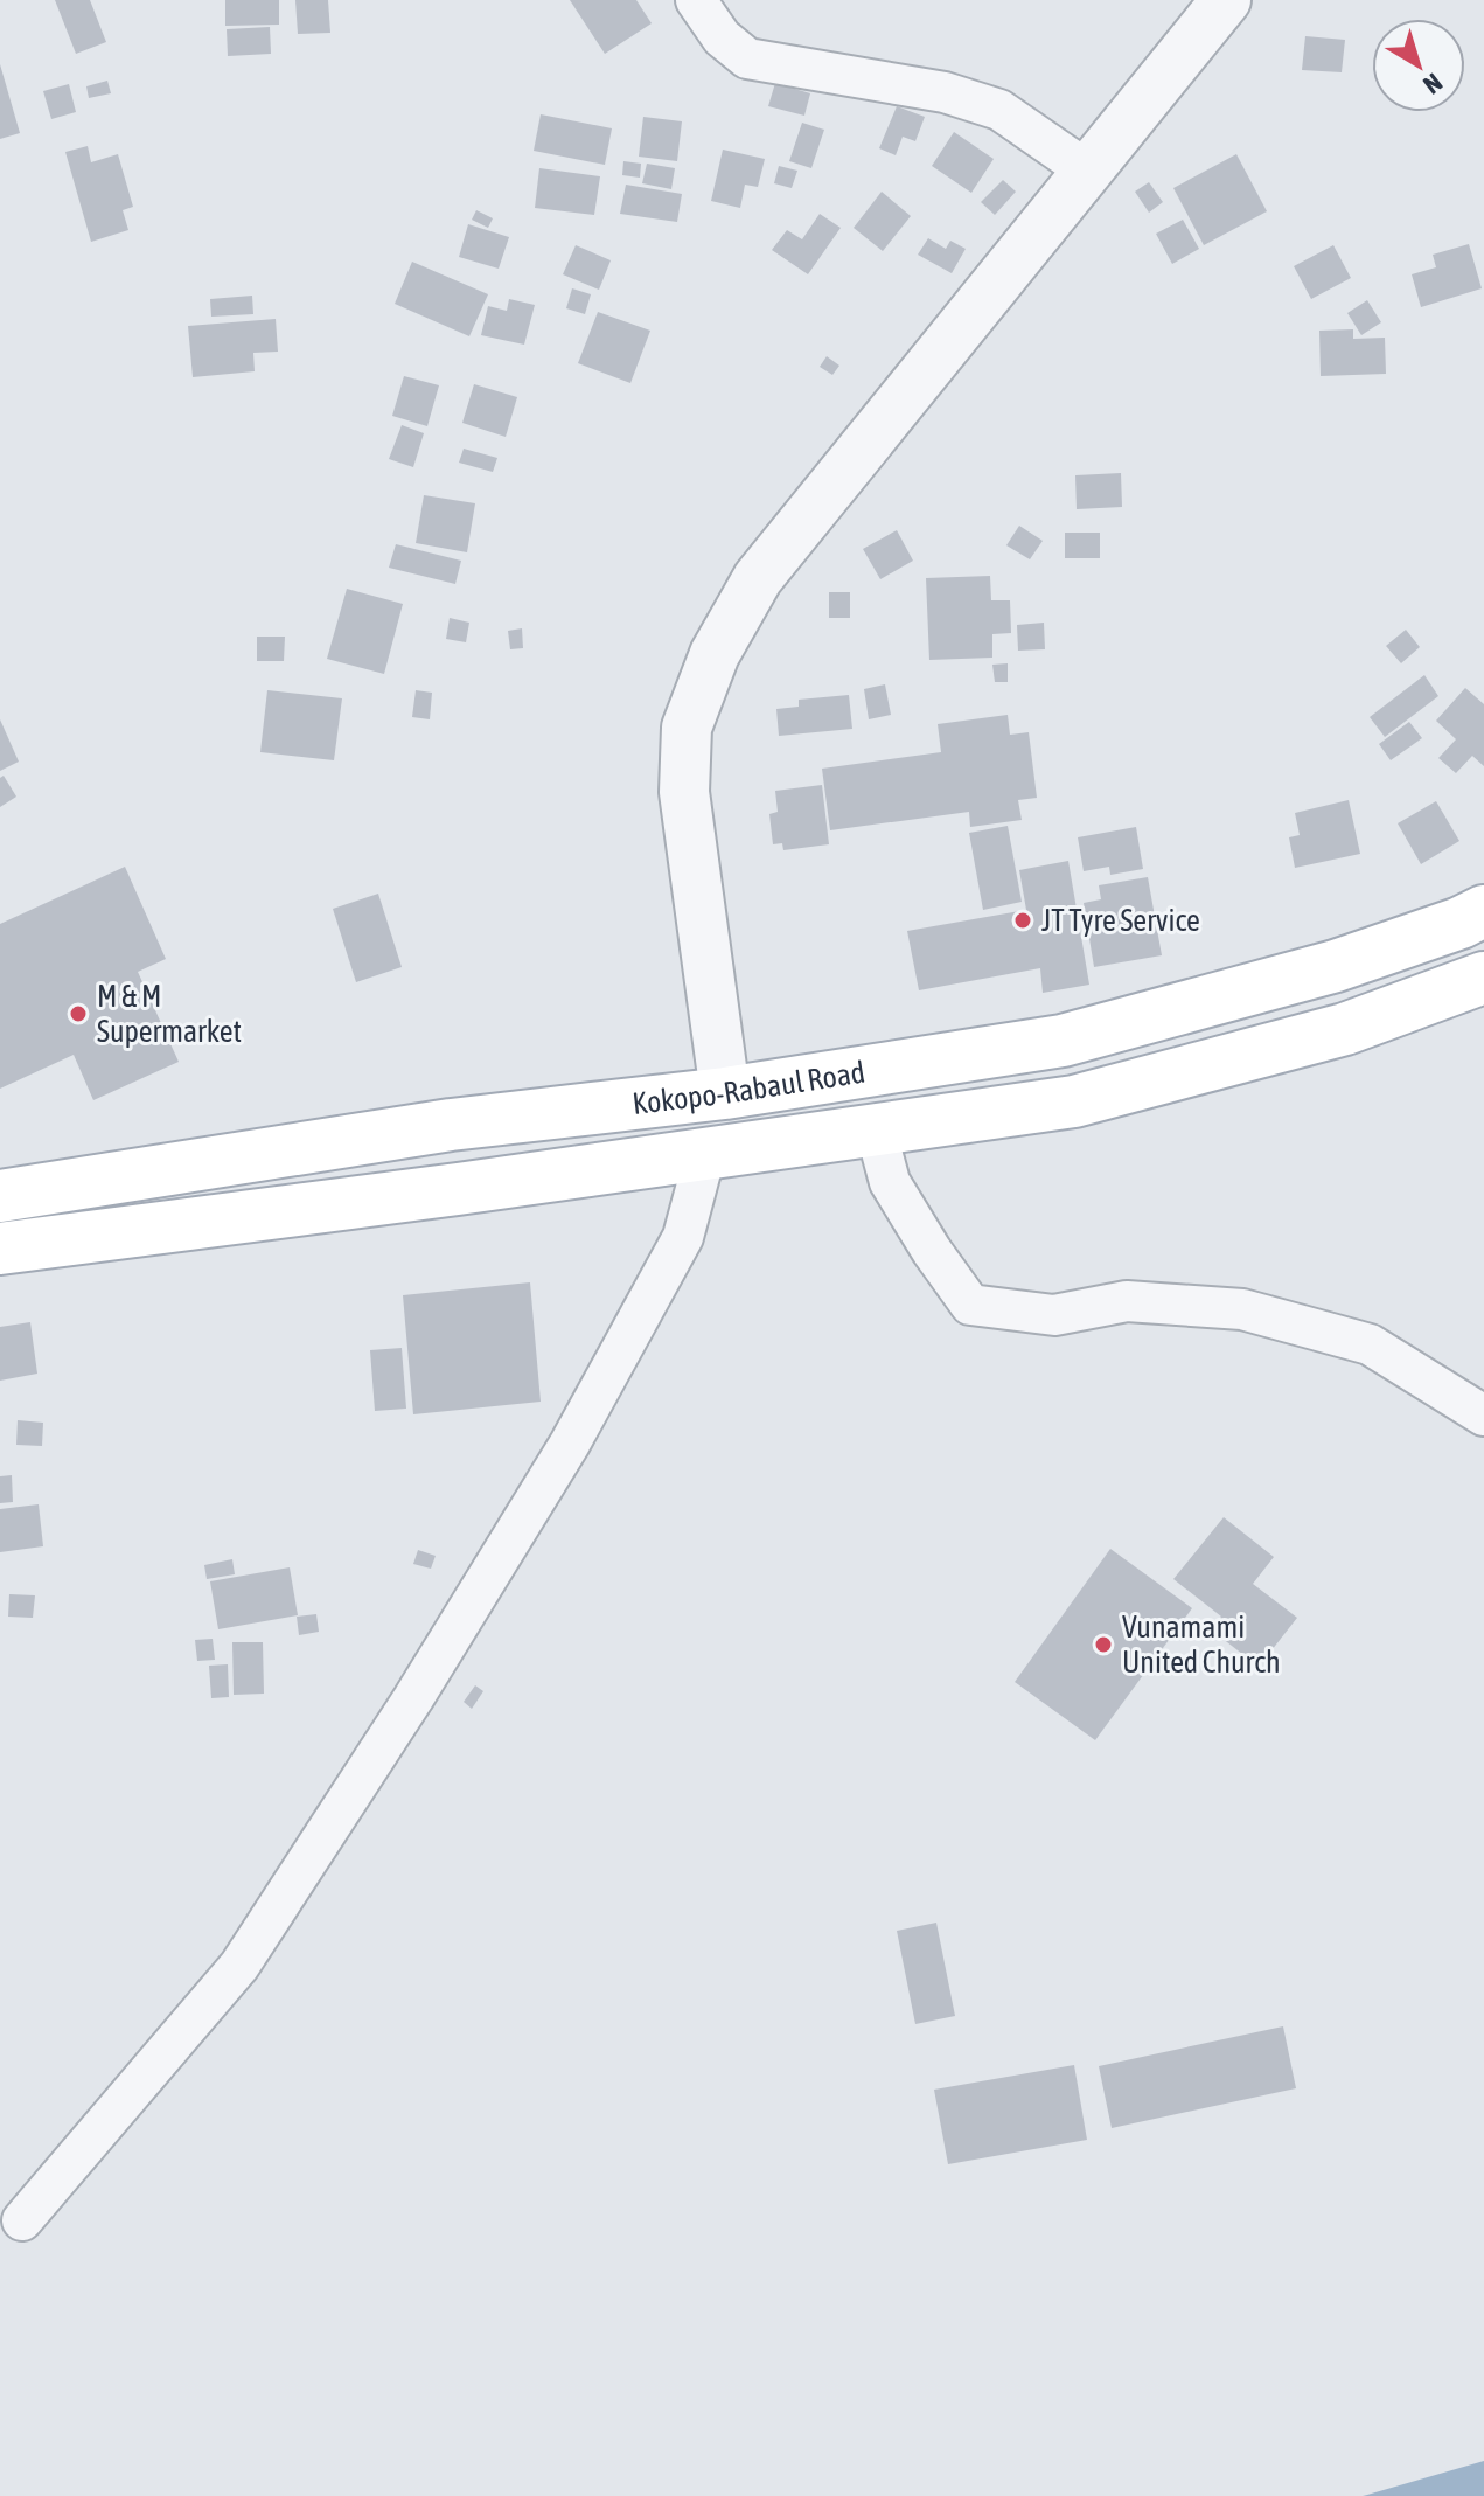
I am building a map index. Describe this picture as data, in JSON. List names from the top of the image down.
{
  "streets": {
    "main road": ["Kokopo-Rabaul Road"]
  },
  "places": ["JT Tyre Service", "M & M Supermarket", "Vunamami United Church"],
  "north": "bottom right"
}
